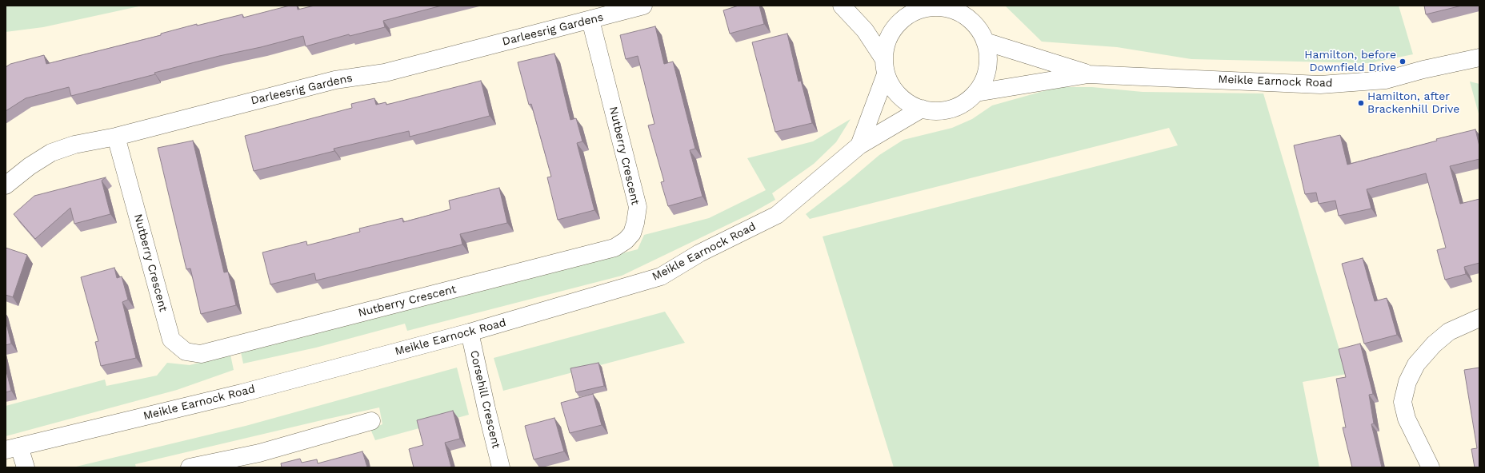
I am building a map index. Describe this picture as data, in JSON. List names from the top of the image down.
{
  "streets": {
    "street": [
      "Darleesrig Gardens",
      "Meikle Earnock Road",
      "Nutberry Crescent",
      "Corsehill Crescent"
    ]
  },
  "crossings": [
    ["Darleesrig Gardens", "Nutberry Crescent"],
    ["Meikle Earnock Road", "Corsehill Crescent"]
  ],
  "places": ["Hamilton, before Downfield Drive", "Hamilton, after Brackenhill Drive"]
}
